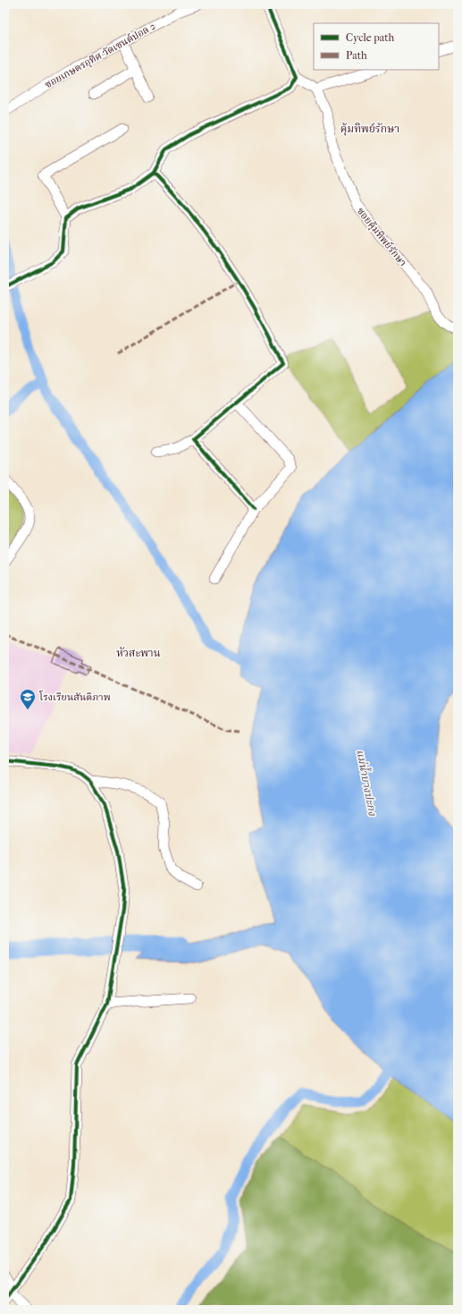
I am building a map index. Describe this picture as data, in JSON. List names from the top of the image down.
{
  "streets": {
    "street": ["ซอยเกษตรอุทิศ-วัดเซนต์ปอล 2", "ซอยคุ้มทิพย์รักษา"]
  },
  "districts": ["คุ้มทิพย์รักษา", "หัวสะพาน"],
  "water": ["แม่น้ำบางปะกง"],
  "places": {
    "school or university": ["โรงเรียนสันติภาพ"]
  },
  "legend": ["Cycle path", "Path"]
}
